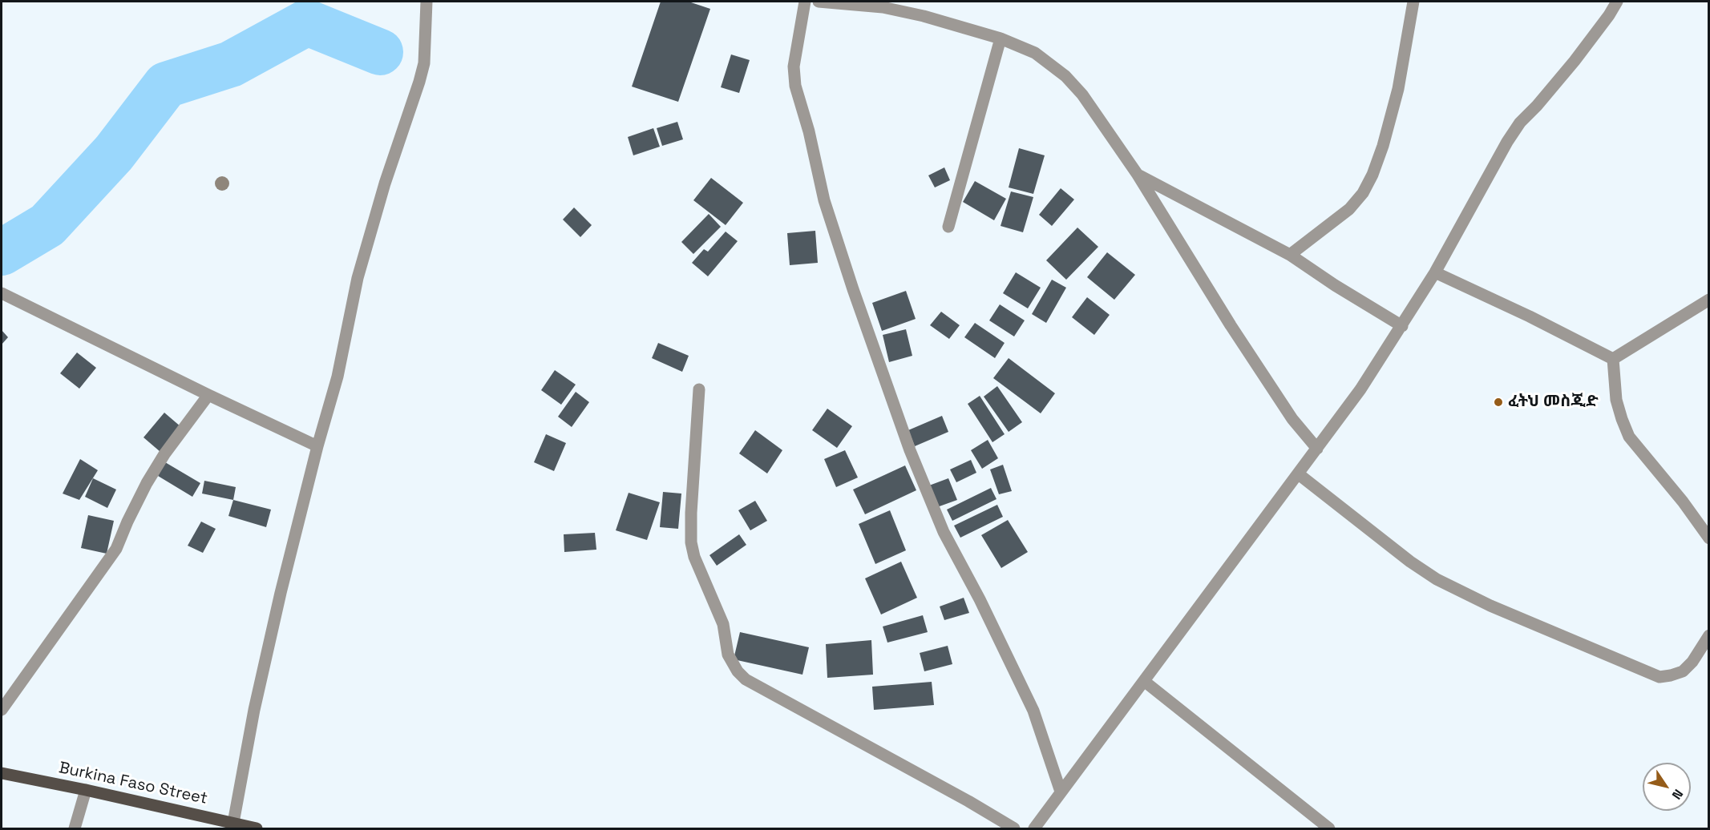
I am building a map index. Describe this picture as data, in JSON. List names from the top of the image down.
{
  "streets": {
    "main road": ["Burkina Faso Street"]
  },
  "places": ["ፈትህ መስጂድ"],
  "north": "bottom right"
}
